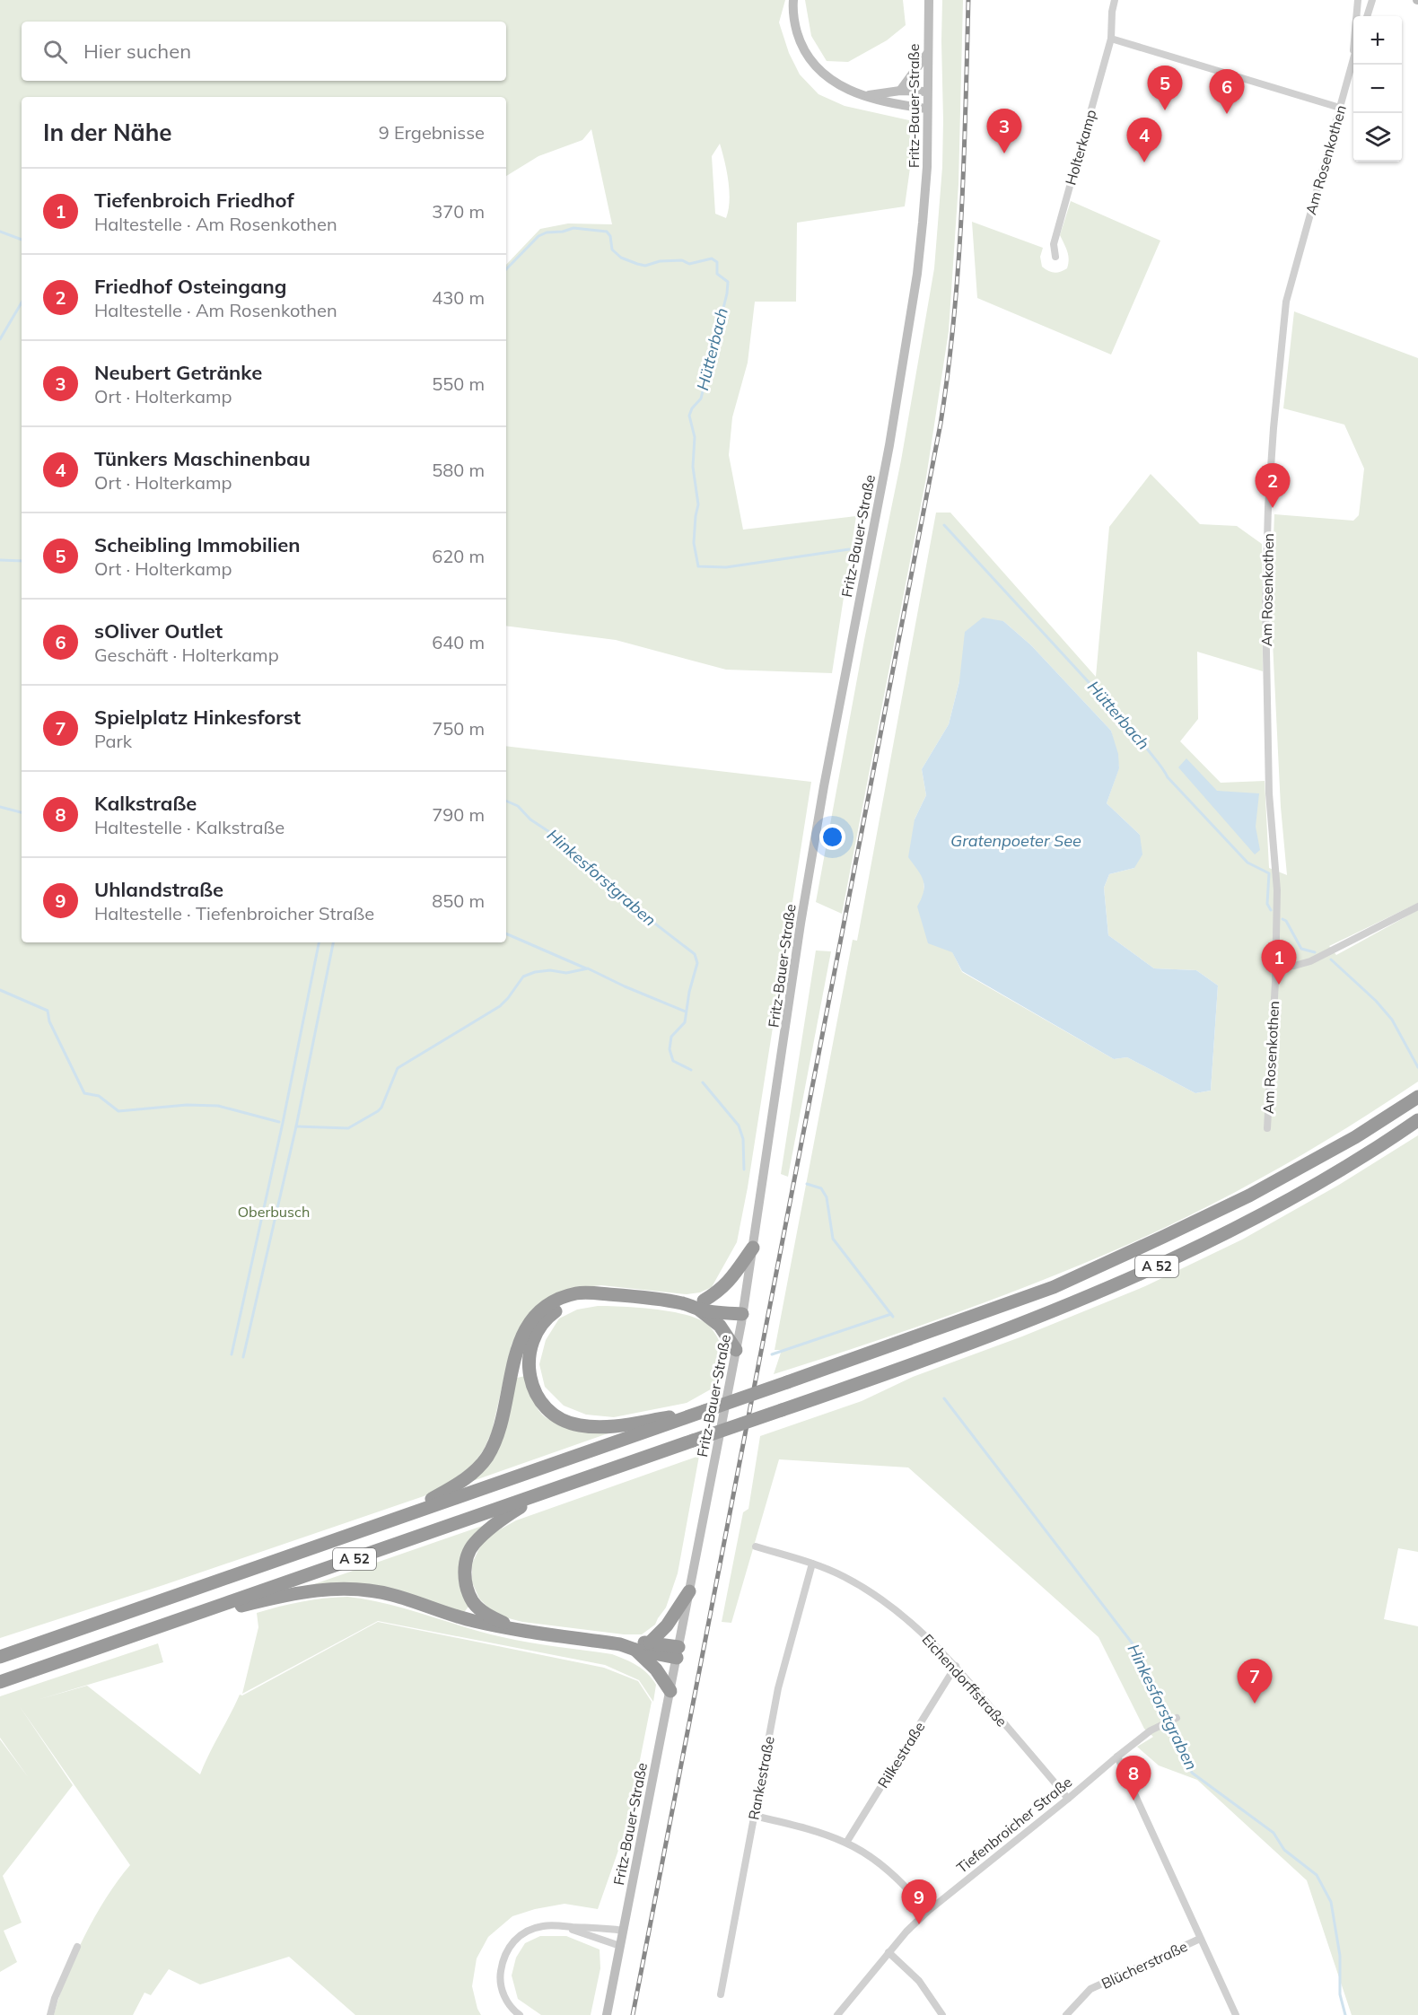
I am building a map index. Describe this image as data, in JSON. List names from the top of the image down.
{
  "streets": {
    "highway": ["A 52"],
    "main road": ["Fritz-Bauer-Straße"],
    "street": [
      "Holterkamp",
      "Am Rosenkothen",
      "Eichendorffstraße",
      "Rilkestraße",
      "Rankestraße",
      "Tiefenbroicher Straße",
      "Blücherstraße"
    ]
  },
  "crossings": [
    ["Eichendorffstraße", "Rilkestraße"],
    ["Eichendorffstraße", "Rankestraße"],
    ["Eichendorffstraße", "Tiefenbroicher Straße"]
  ],
  "water": ["Hütterbach", "Gratenpoeter See", "Hinkesforstgraben"],
  "parks": ["Oberbusch"],
  "page": {
    "map_buttons": ["+", "−"],
    "search": "Hier suchen",
    "pins": [
      "5",
      "6",
      "3",
      "4",
      "2",
      "1",
      "7",
      "8",
      "9"
    ],
    "heading": ["In der Nähe", "9 Ergebnisse"],
    "list": [
      {
        "mark": "1",
        "name": "Tiefenbroich Friedhof",
        "note": "Haltestelle · Am Rosenkothen",
        "value": "370 m"
      },
      {
        "mark": "2",
        "name": "Friedhof Osteingang",
        "note": "Haltestelle · Am Rosenkothen",
        "value": "430 m"
      },
      {
        "mark": "3",
        "name": "Neubert Getränke",
        "note": "Ort · Holterkamp",
        "value": "550 m"
      },
      {
        "mark": "4",
        "name": "Tünkers Maschinenbau",
        "note": "Ort · Holterkamp",
        "value": "580 m"
      },
      {
        "mark": "5",
        "name": "Scheibling Immobilien",
        "note": "Ort · Holterkamp",
        "value": "620 m"
      },
      {
        "mark": "6",
        "name": "sOliver Outlet",
        "note": "Geschäft · Holterkamp",
        "value": "640 m"
      },
      {
        "mark": "7",
        "name": "Spielplatz Hinkesforst",
        "note": "Park",
        "value": "750 m"
      },
      {
        "mark": "8",
        "name": "Kalkstraße",
        "note": "Haltestelle · Kalkstraße",
        "value": "790 m"
      },
      {
        "mark": "9",
        "name": "Uhlandstraße",
        "note": "Haltestelle · Tiefenbroicher Straße",
        "value": "850 m"
      }
    ]
  }
}
